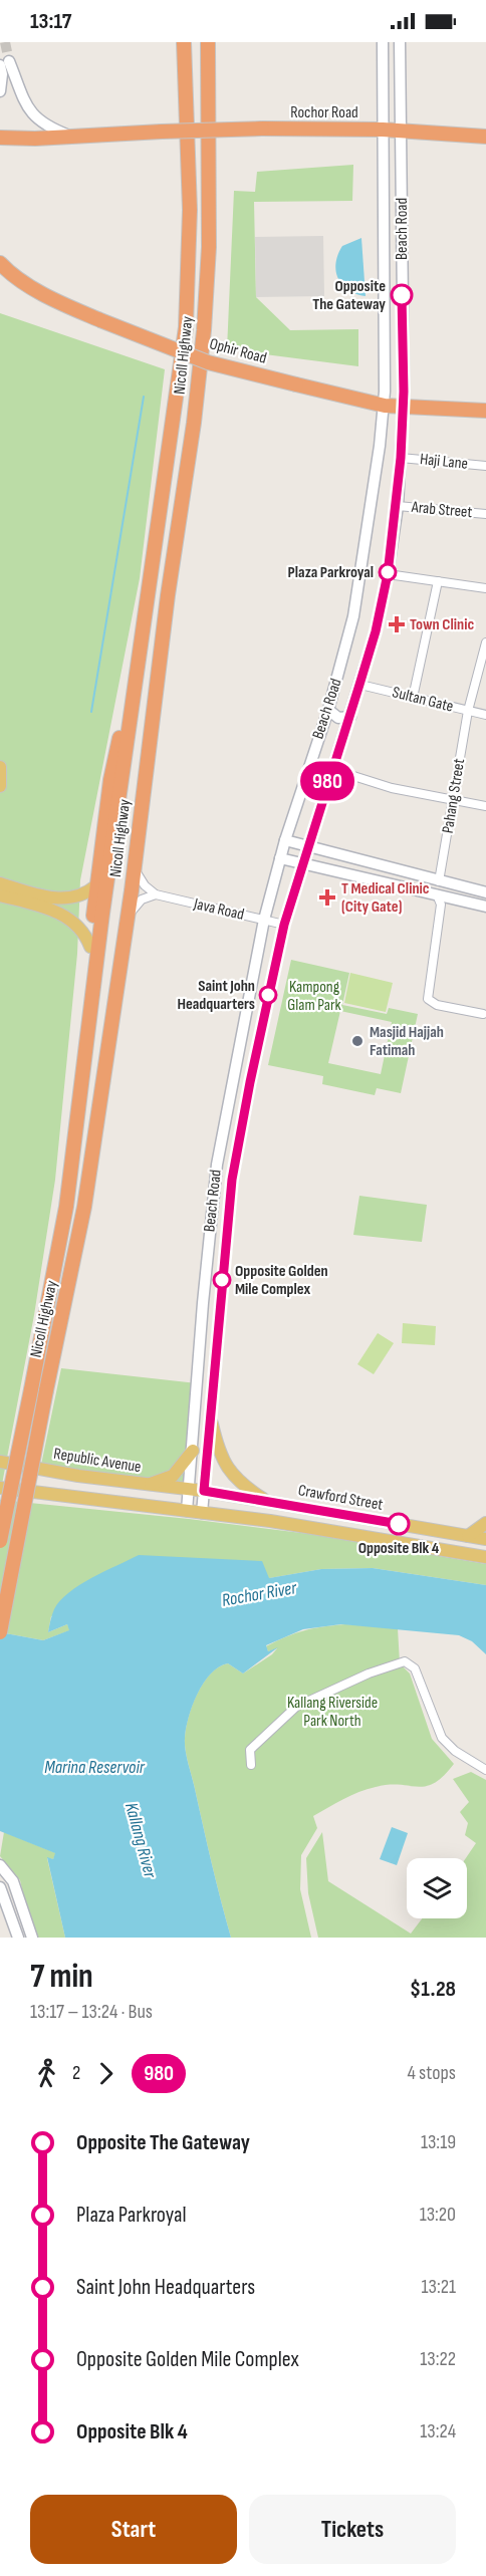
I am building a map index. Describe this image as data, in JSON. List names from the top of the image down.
{
  "streets": {
    "highway": ["Rochor Road", "Ophir Road", "Nicoll Highway"],
    "main road": ["Beach Road", "Republic Avenue", "Crawford Street"],
    "street": [
      "Haji Lane",
      "Arab Street",
      "Sultan Gate",
      "Pahang Street",
      "Java Road"
    ]
  },
  "crossings": [
    ["Rochor Road", "Beach Road"],
    ["Beach Road", "Ophir Road"],
    ["Beach Road", "Haji Lane"],
    ["Beach Road", "Arab Street"],
    ["Beach Road", "Sultan Gate"],
    ["Beach Road", "Java Road"],
    ["Beach Road", "Republic Avenue"],
    ["Beach Road", "Crawford Street"],
    ["Sultan Gate", "Pahang Street"],
    ["Republic Avenue", "Crawford Street"]
  ],
  "water": ["Rochor River", "Marina Reservoir", "Kallang River"],
  "parks": ["Kampong Glam Park", "Kallang Riverside Park North"],
  "places": {
    "other": [
      "Opposite The Gateway",
      "Plaza Parkroyal",
      "Saint John Headquarters",
      "Masjid Hajjah Fatimah",
      "Opposite Golden Mile Complex",
      "Opposite Blk 4"
    ],
    "health": ["Town Clinic", "T Medical Clinic (City Gate)"]
  },
  "lines": ["bus line 980"],
  "page": {
    "status": "13:17",
    "on_map": "980",
    "heading": ["7 min", "13:17 – 13:24 · Bus", "$1.28"],
    "legs": ["2", "980", "4 stops"],
    "list": [
      {
        "name": "Opposite The Gateway",
        "value": "13:19"
      },
      {
        "name": "Plaza Parkroyal",
        "value": "13:20"
      },
      {
        "name": "Saint John Headquarters",
        "value": "13:21"
      },
      {
        "name": "Opposite Golden Mile Complex",
        "value": "13:22"
      },
      {
        "name": "Opposite Blk 4",
        "value": "13:24"
      }
    ],
    "buttons": ["Start", "Tickets"]
  }
}
